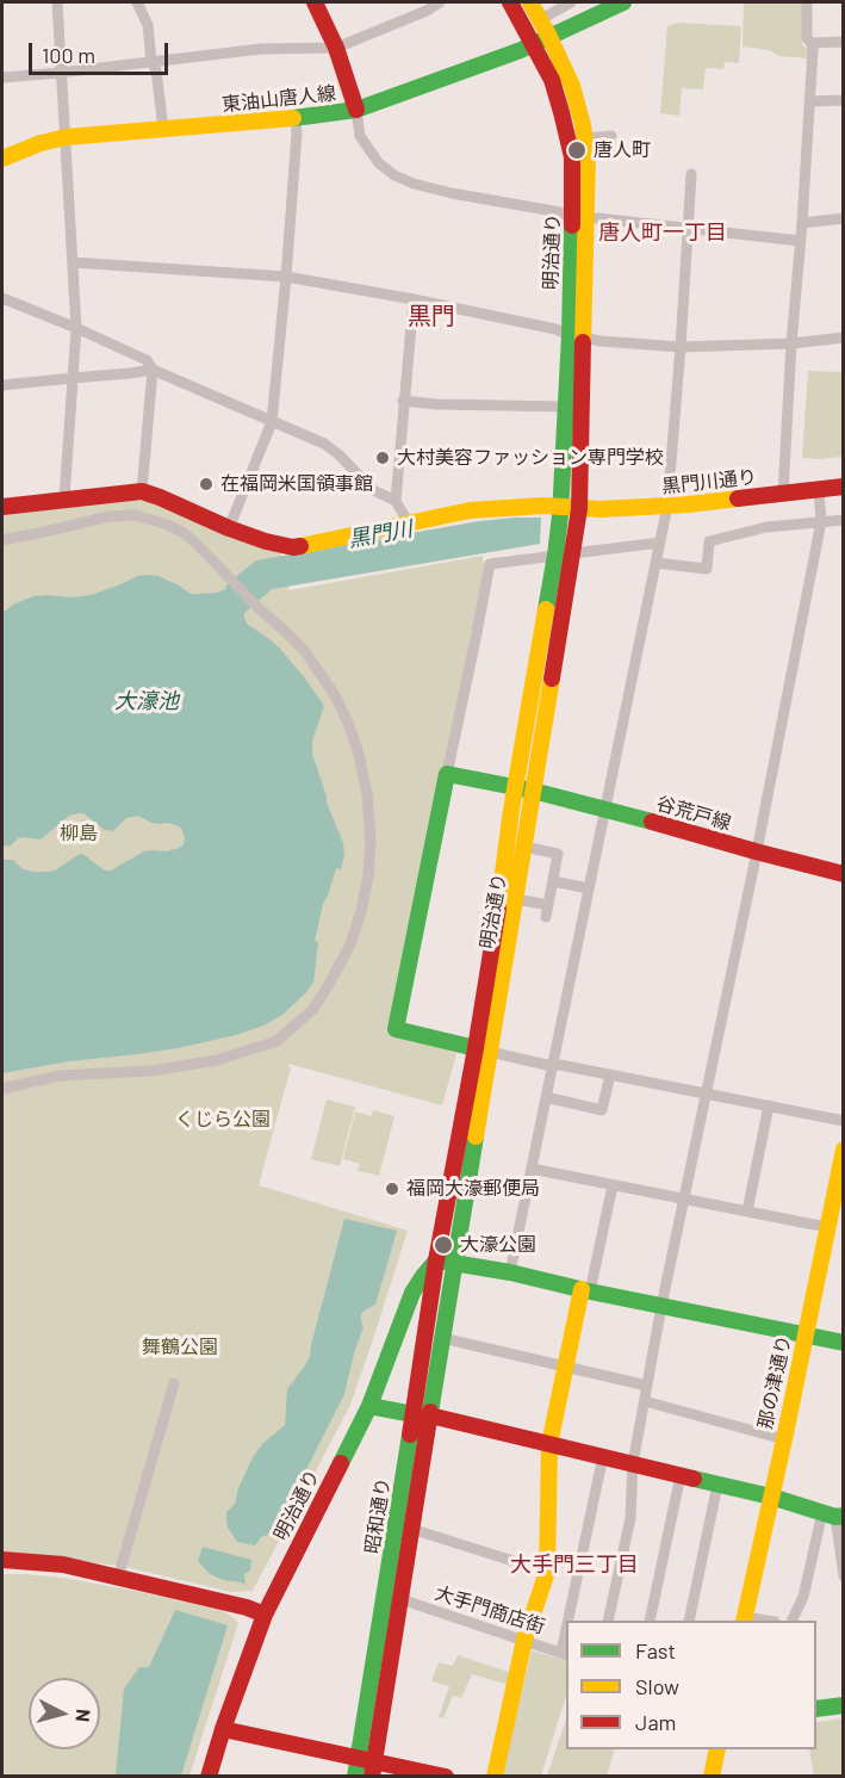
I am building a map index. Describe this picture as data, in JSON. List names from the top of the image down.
{
  "streets": {
    "street": [
      "東油山唐人線",
      "明治通り",
      "黒門川通り",
      "谷荒戸線",
      "那の津通り",
      "昭和通り",
      "大手門商店街"
    ]
  },
  "crossings": [
    ["東油山唐人線", "明治通り"],
    ["明治通り", "黒門川通り"],
    ["明治通り", "谷荒戸線"],
    ["明治通り", "昭和通り"],
    ["昭和通り", "大手門商店街"]
  ],
  "districts": ["唐人町一丁目", "黒門", "大手門三丁目"],
  "water": ["黒門川", "大濠池"],
  "parks": ["柳島", "くじら公園", "舞鶴公園"],
  "places": [
    "唐人町",
    "大村美容ファッション専門学校",
    "在福岡米国領事館",
    "福岡大濠郵便局",
    "大濠公園"
  ],
  "legend": ["Fast", "Slow", "Jam"],
  "scale_bar": "100 m",
  "north": "right"
}
